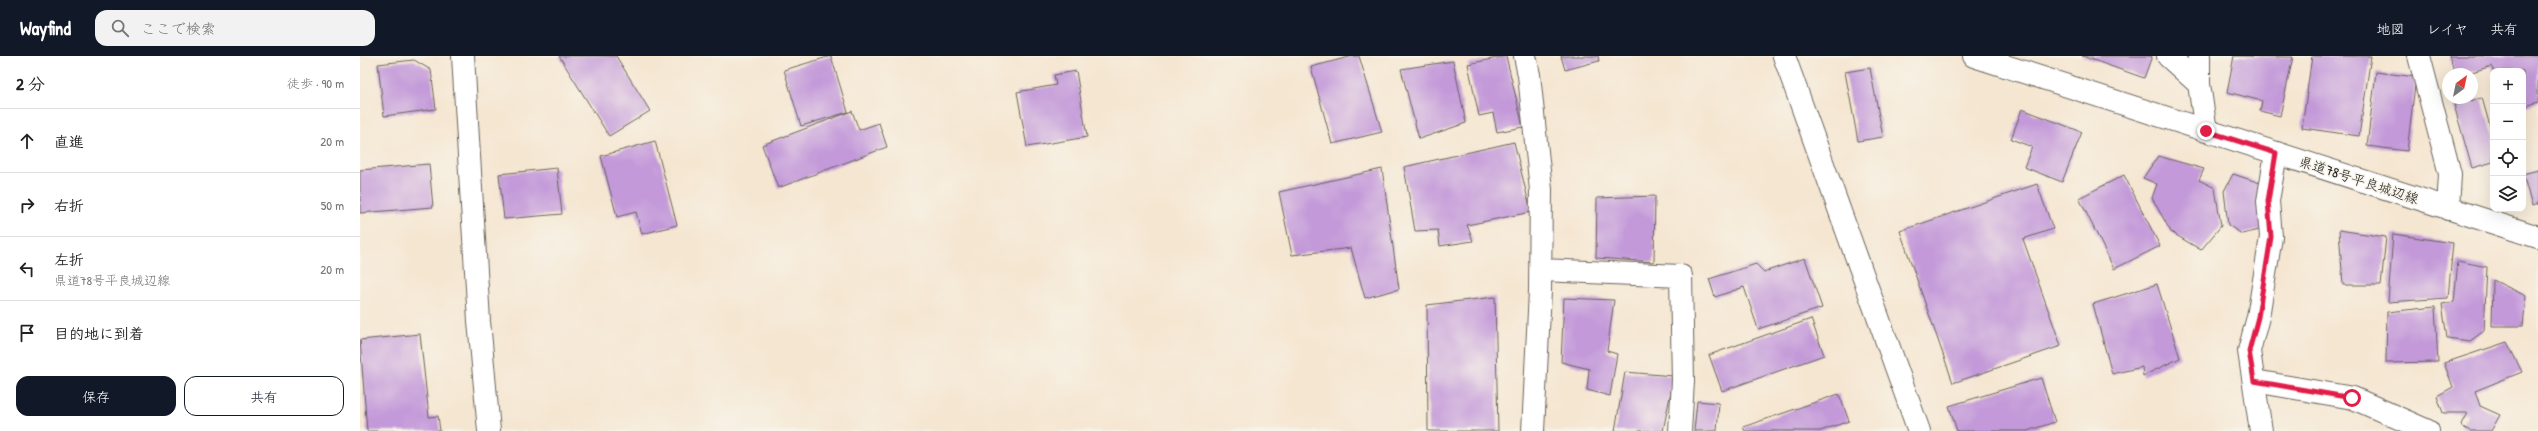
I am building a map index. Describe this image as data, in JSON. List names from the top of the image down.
{
  "streets": {
    "street": ["県道78号平良城辺線"]
  },
  "north": "top right",
  "page": {
    "header": "Wayfind",
    "search": "ここで検索",
    "nav": ["地図", "レイヤ", "共有"],
    "heading": ["2 分", "徒歩 · 90 m"],
    "map_buttons": ["+", "−"],
    "list": [
      ["直進", "20 m"],
      ["右折", "50 m"],
      ["左折", "県道78号平良城辺線", "20 m"],
      "目的地に到着"
    ],
    "buttons": ["保存", "共有"]
  }
}
